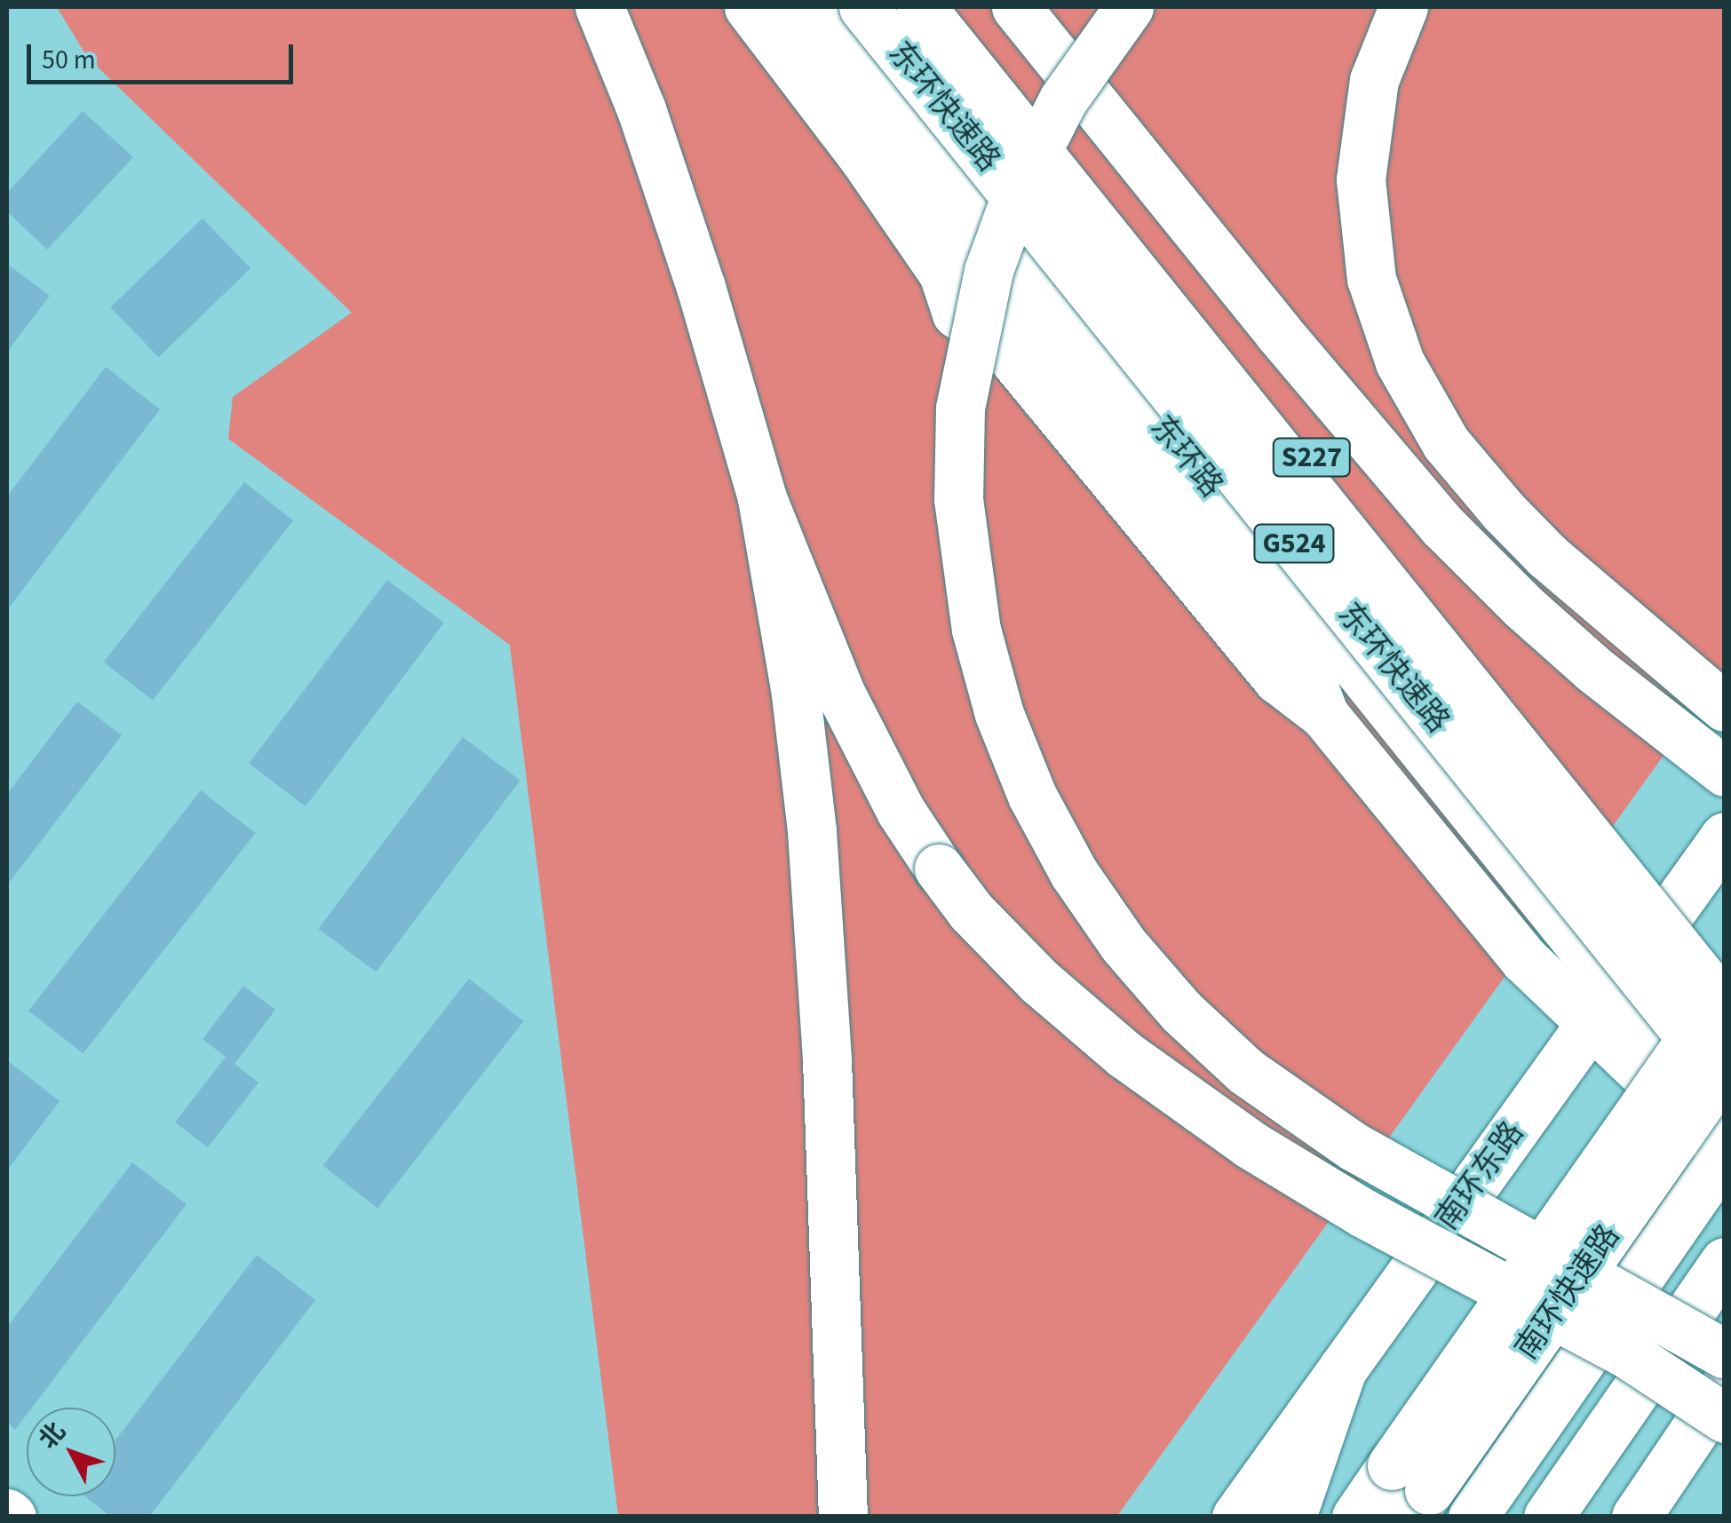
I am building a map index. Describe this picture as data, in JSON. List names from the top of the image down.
{
  "streets": {
    "main road": [
      "东环快速路",
      "东环路",
      "S227",
      "G524",
      "南环东路",
      "南环快速路"
    ]
  },
  "crossings": [
    ["东环快速路", "南环快速路"],
    ["东环路", "南环东路"],
    ["S227", "南环东路"]
  ],
  "scale_bar": "50 m",
  "north": "top left"
}
